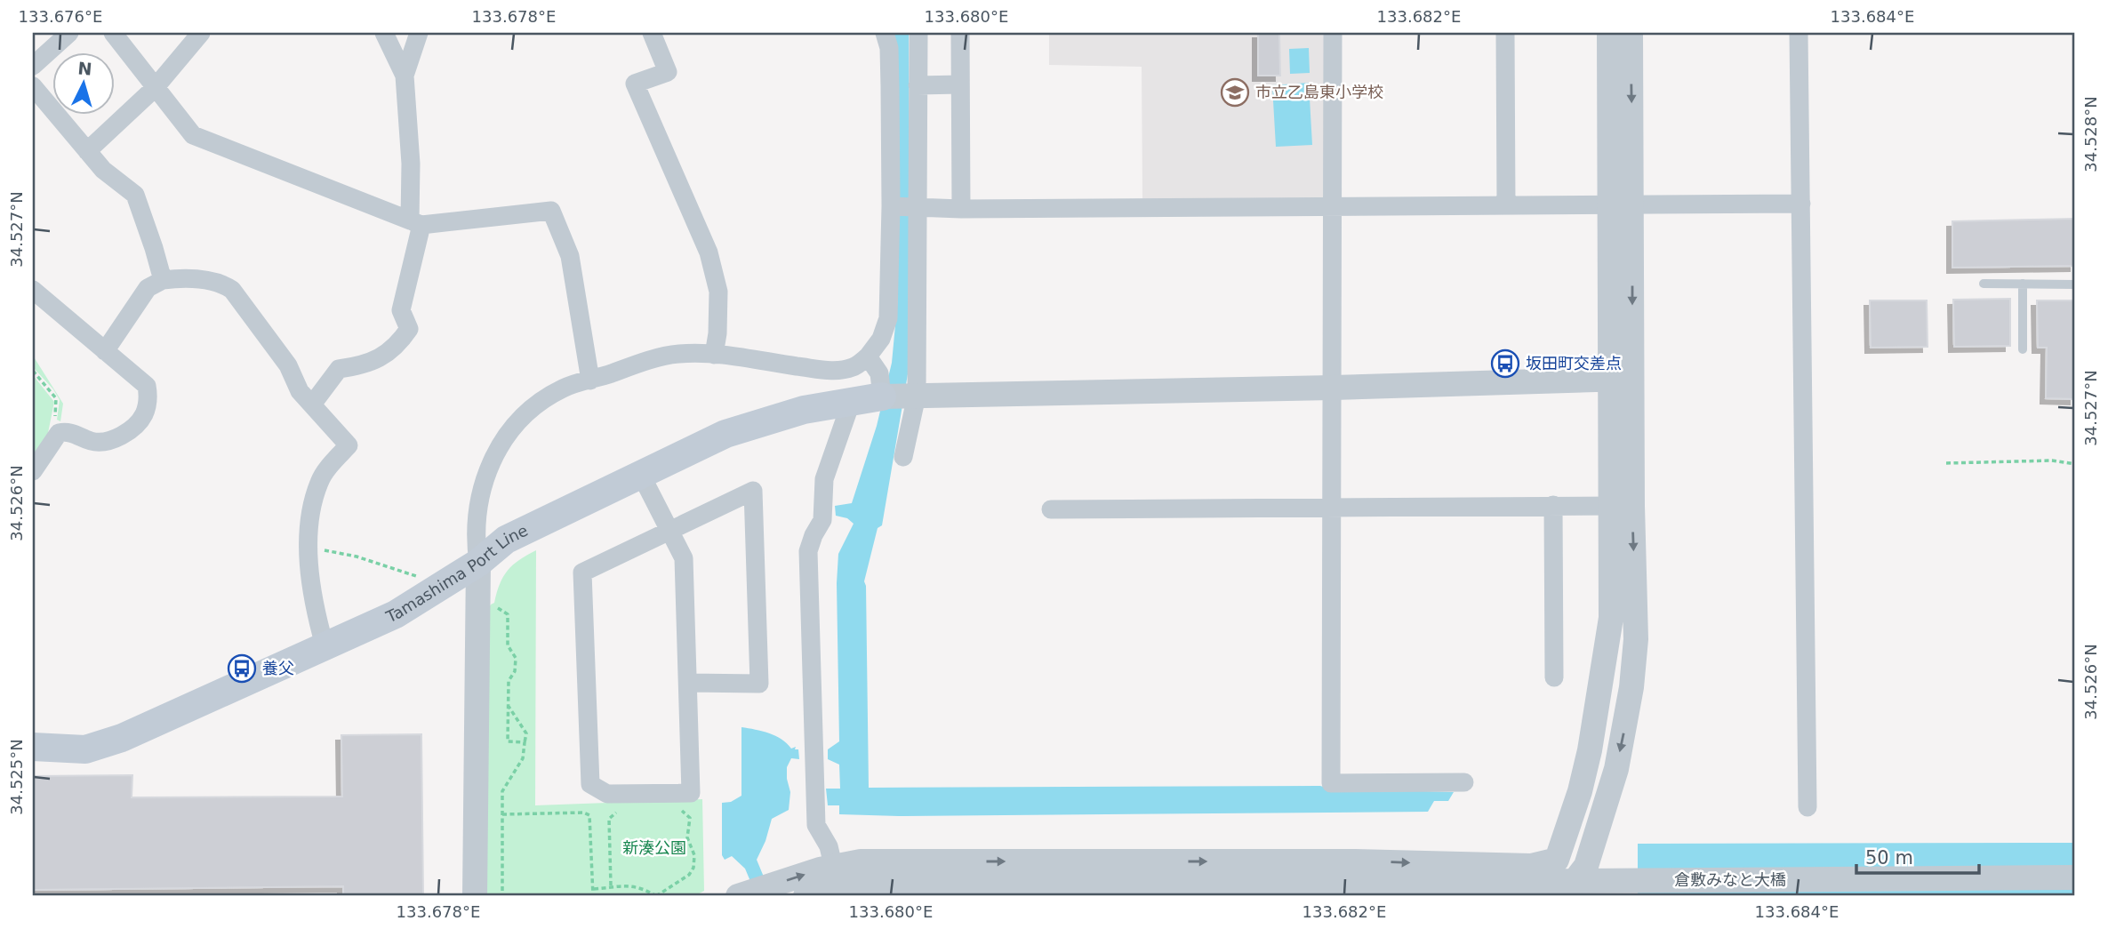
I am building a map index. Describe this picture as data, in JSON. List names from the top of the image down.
{
  "streets": {
    "main road": ["Tamashima Port Line"],
    "street": ["倉敷みなと大橋"]
  },
  "parks": ["新湊公園"],
  "places": {
    "school or university": ["市立乙島東小学校"],
    "bus stop": ["坂田町交差点", "養父"]
  },
  "scale_bar": "50 m",
  "north": "top",
  "coordinates": [
    "133.676°E",
    "133.678°E",
    "133.680°E",
    "133.682°E",
    "133.684°E",
    "34.528°N",
    "34.527°N",
    "34.526°N",
    "34.525°N"
  ]
}
